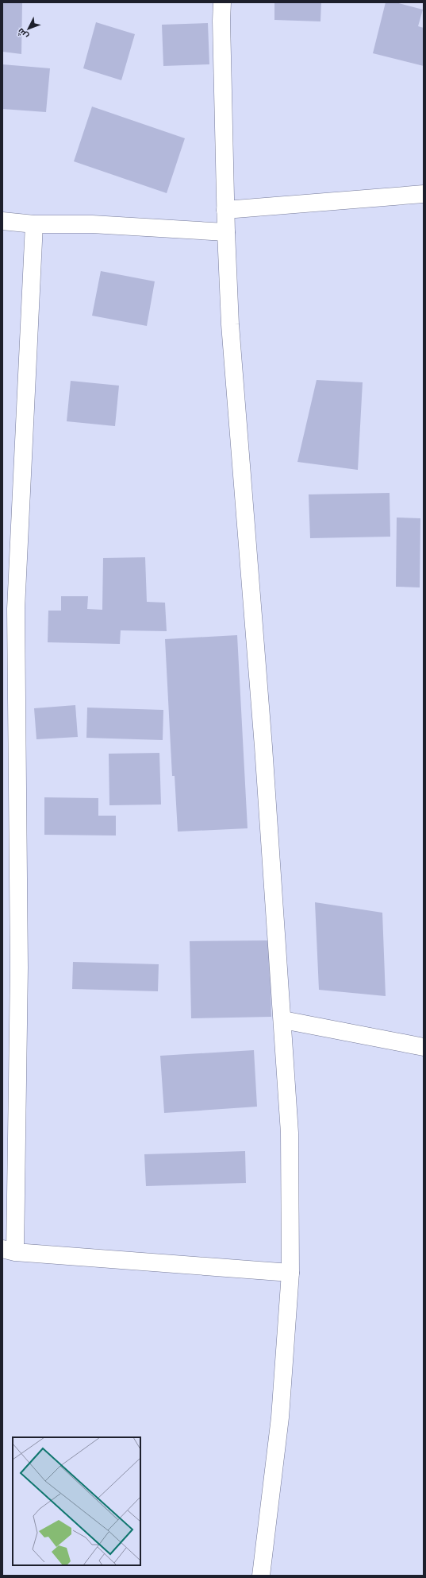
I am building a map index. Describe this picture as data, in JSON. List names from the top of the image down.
{
  "north": "bottom left"
}
